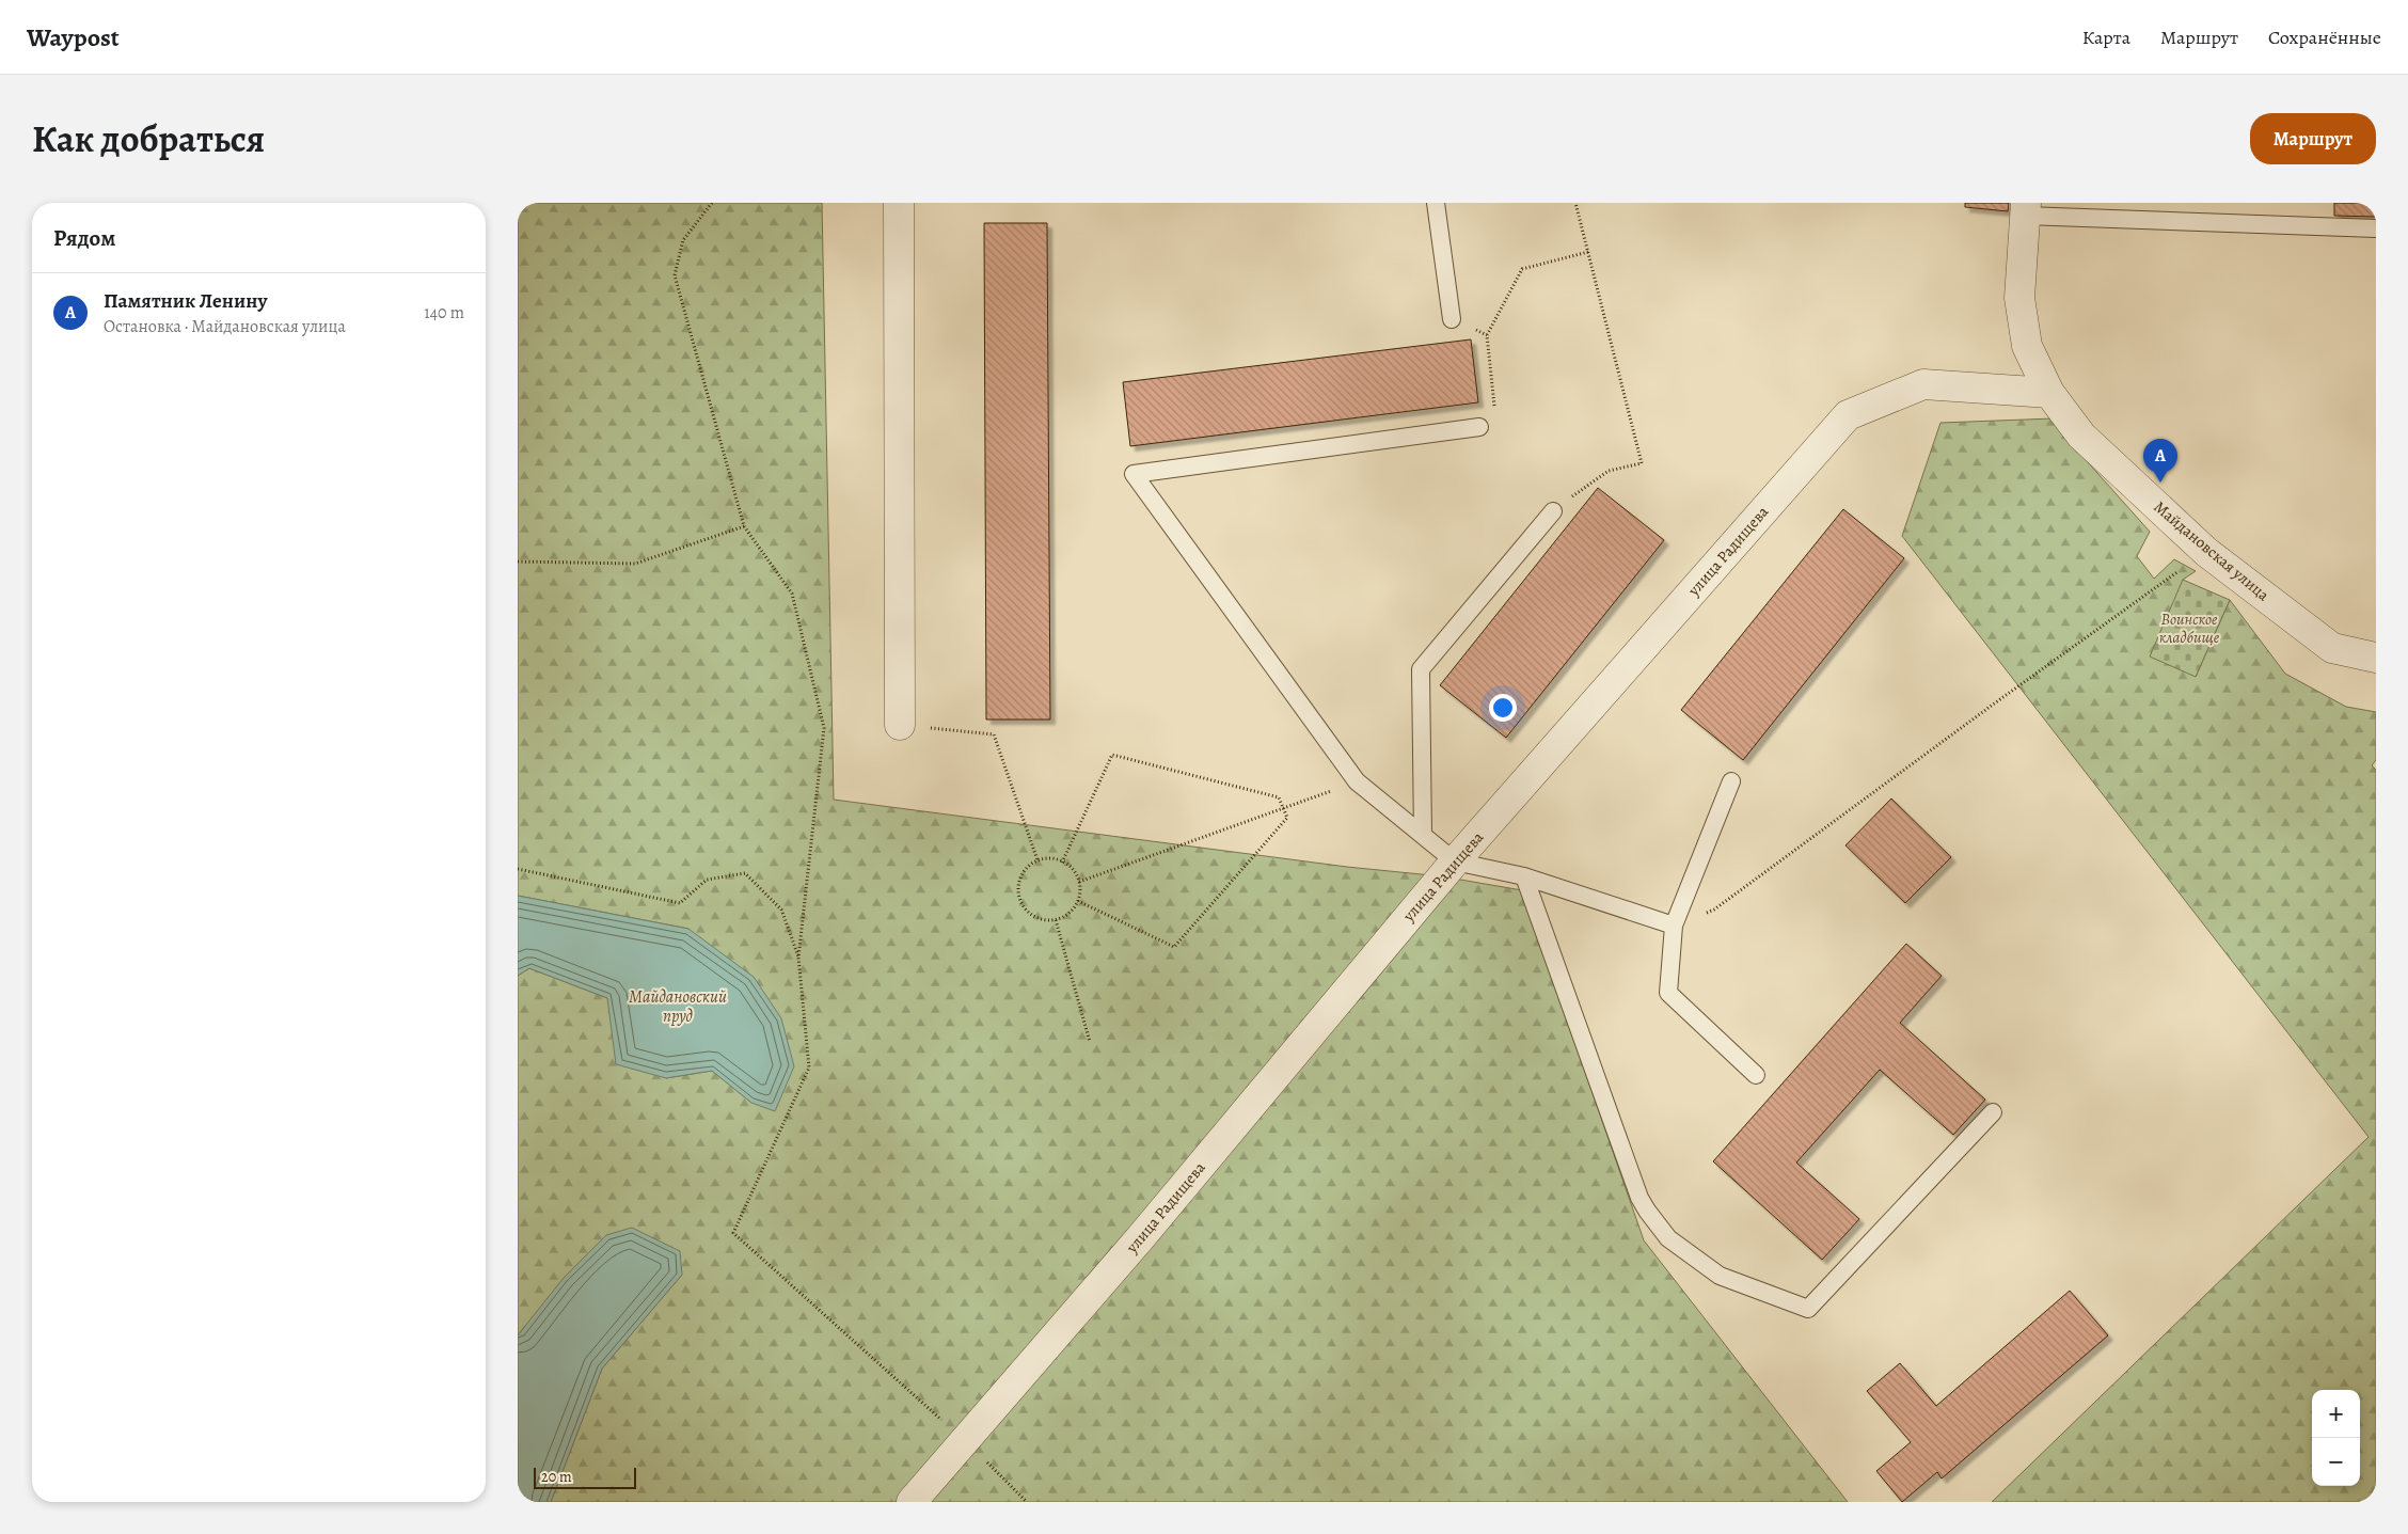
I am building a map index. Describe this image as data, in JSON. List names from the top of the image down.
{
  "streets": {
    "street": ["улица Радищева", "Майдановская улица"]
  },
  "crossings": [
    ["улица Радищева", "Майдановская улица"]
  ],
  "water": ["Майдановский пруд"],
  "parks": ["Воинское кладбище"],
  "scale_bar": "20 m",
  "page": {
    "header": "Waypost",
    "nav": ["Карта", "Маршрут", "Сохранённые"],
    "title": "Как добраться",
    "buttons": "Маршрут",
    "heading": "Рядом",
    "list": [
      {
        "mark": "A",
        "name": "Памятник Ленину",
        "note": "Остановка · Майдановская улица",
        "value": "140 m"
      }
    ],
    "pins": "A",
    "map_buttons": ["+", "−"],
    "scale": "20 m"
  }
}
